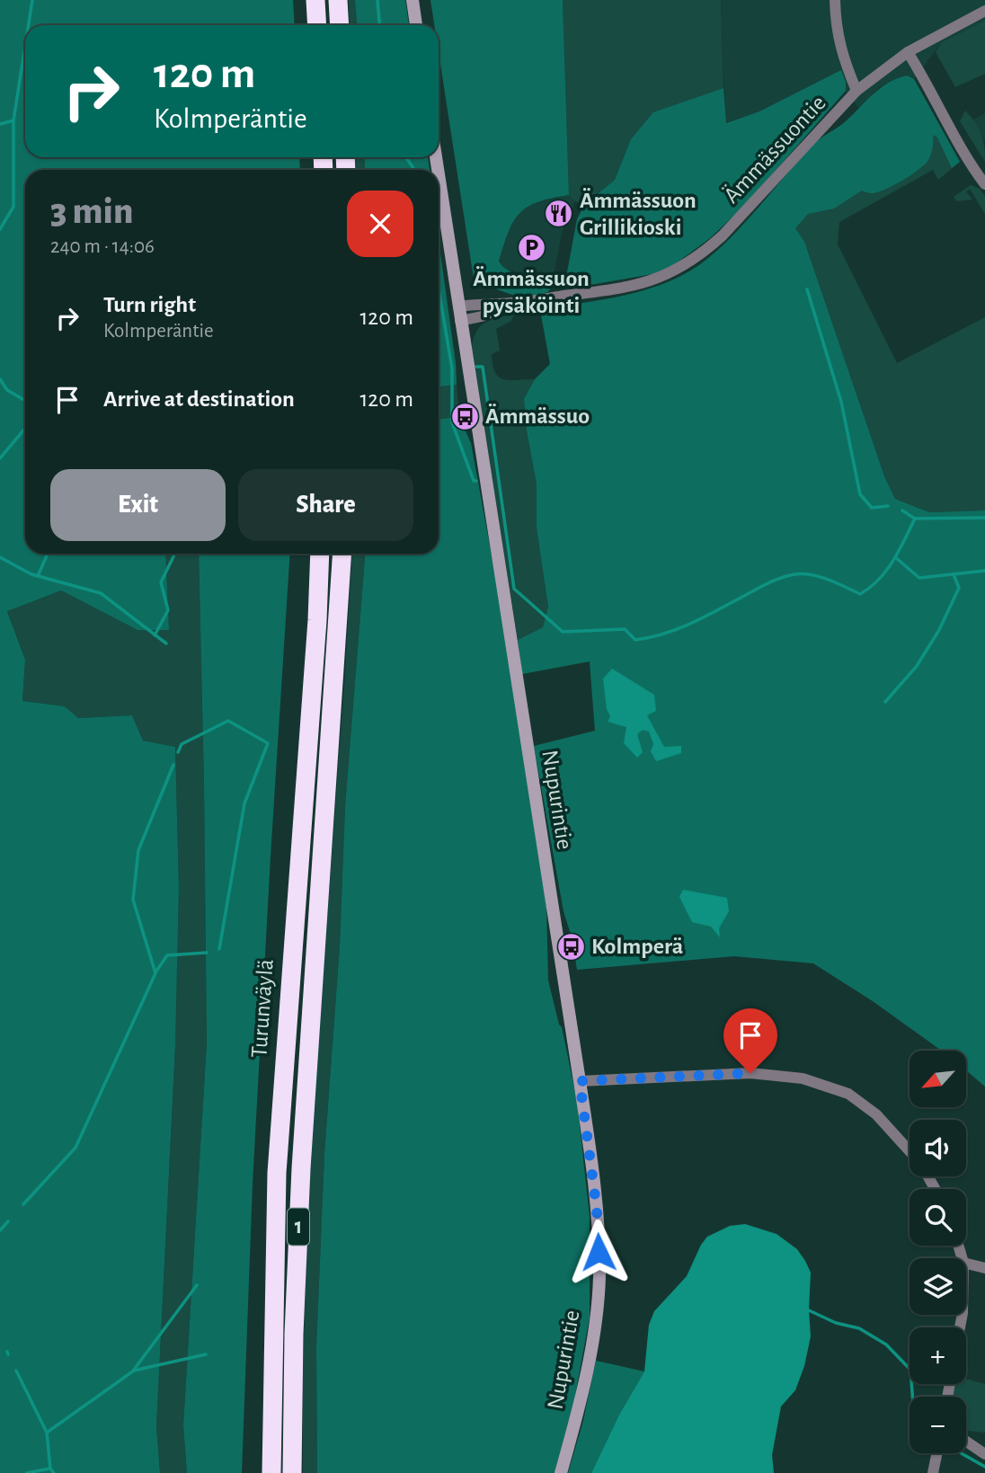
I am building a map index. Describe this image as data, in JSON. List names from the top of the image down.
{
  "streets": {
    "highway": ["Turunväylä", "1"],
    "main road": ["Nupurintie"],
    "street": ["Ämmässuontie"]
  },
  "crossings": [
    ["Ämmässuontie", "Nupurintie"]
  ],
  "places": {
    "restaurant": ["Ämmässuon Grillikioski"],
    "parking": ["Ämmässuon pysäköinti"],
    "bus stop": ["Ämmässuo", "Kolmperä"]
  },
  "north": "bottom left",
  "page": {
    "turn": ["120 m", "Kolmperäntie"],
    "heading": ["3 min", "240 m · 14:06"],
    "list": [
      {
        "name": "Turn right",
        "note": "Kolmperäntie",
        "value": "120 m"
      },
      {
        "name": "Arrive at destination",
        "value": "120 m"
      }
    ],
    "buttons": ["Exit", "Share"],
    "map_buttons": ["+", "−"]
  }
}
